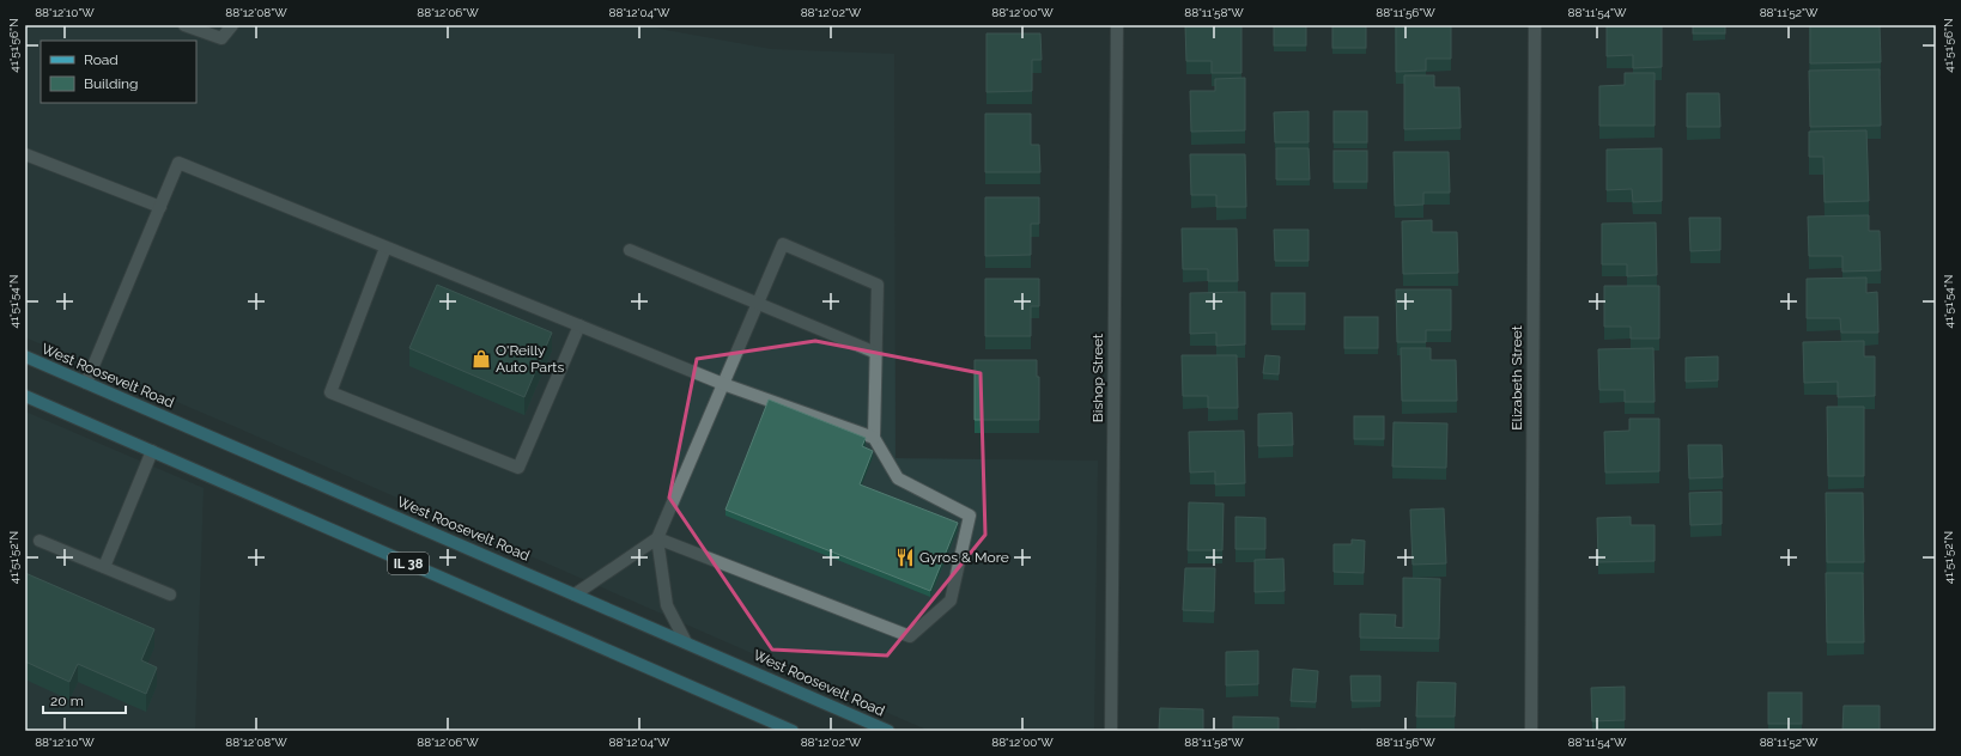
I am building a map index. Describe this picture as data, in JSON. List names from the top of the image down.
{
  "streets": {
    "main road": ["West Roosevelt Road", "IL 38"],
    "street": ["Bishop Street", "Elizabeth Street"]
  },
  "places": {
    "shop": ["O'Reilly Auto Parts"],
    "restaurant": ["Gyros & More"]
  },
  "legend": ["Road", "Building"],
  "scale_bar": "20 m",
  "coordinates": [
    "88°12'10\"W",
    "88°12'08\"W",
    "88°12'06\"W",
    "88°12'04\"W",
    "88°12'02\"W",
    "88°12'00\"W",
    "88°11'58\"W",
    "88°11'56\"W",
    "88°11'54\"W",
    "88°11'52\"W",
    "41°51'56\"N",
    "41°51'54\"N",
    "41°51'52\"N"
  ]
}
